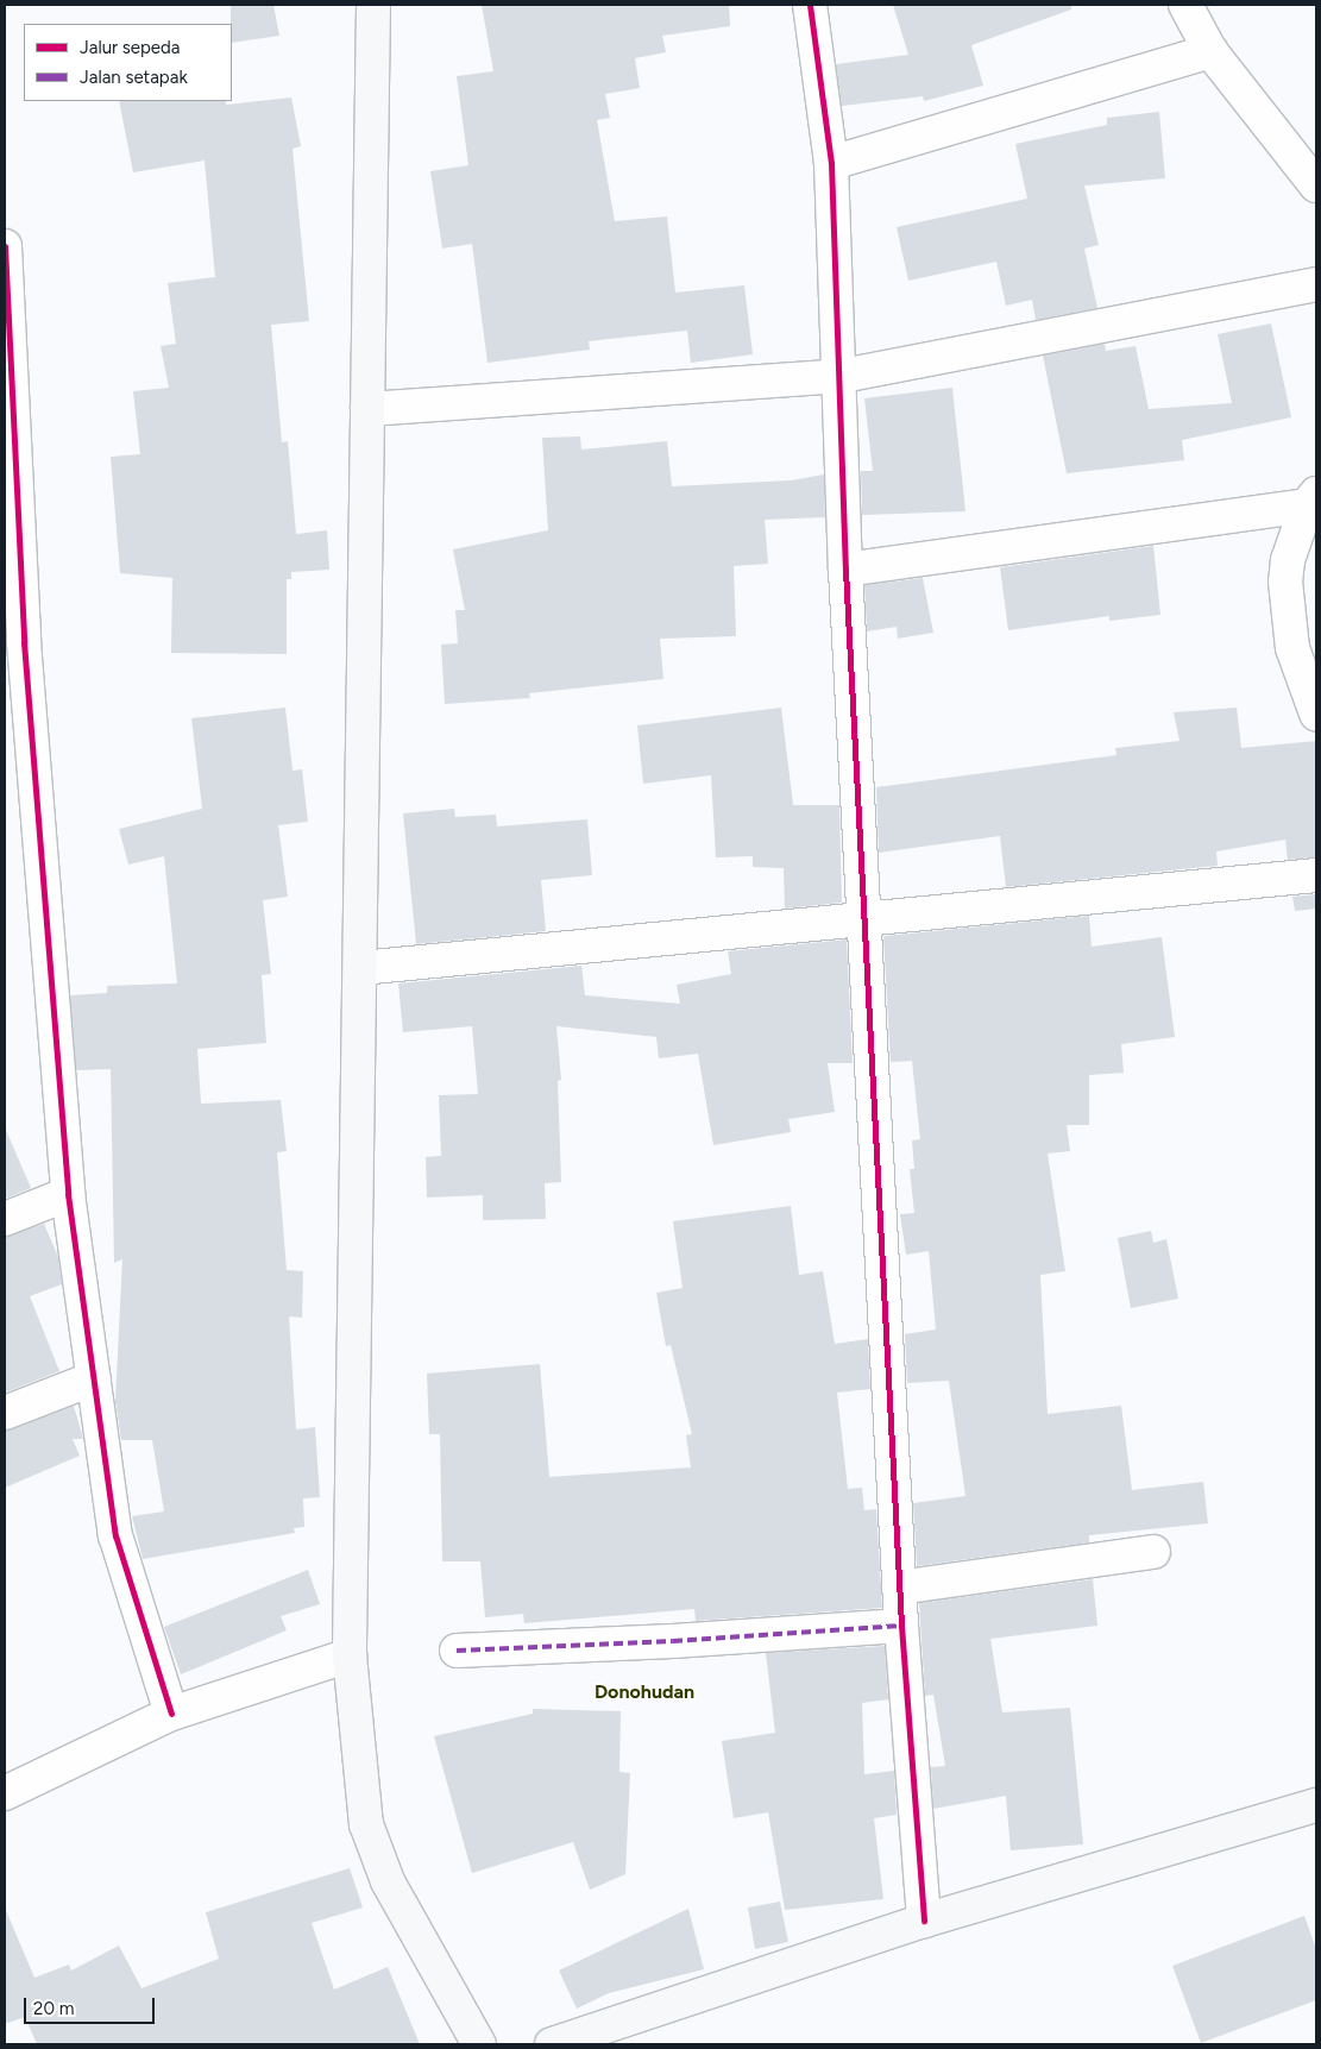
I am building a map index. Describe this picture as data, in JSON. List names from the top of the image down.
{
  "districts": ["Donohudan"],
  "legend": ["Jalur sepeda", "Jalan setapak"],
  "scale_bar": "20 m"
}
